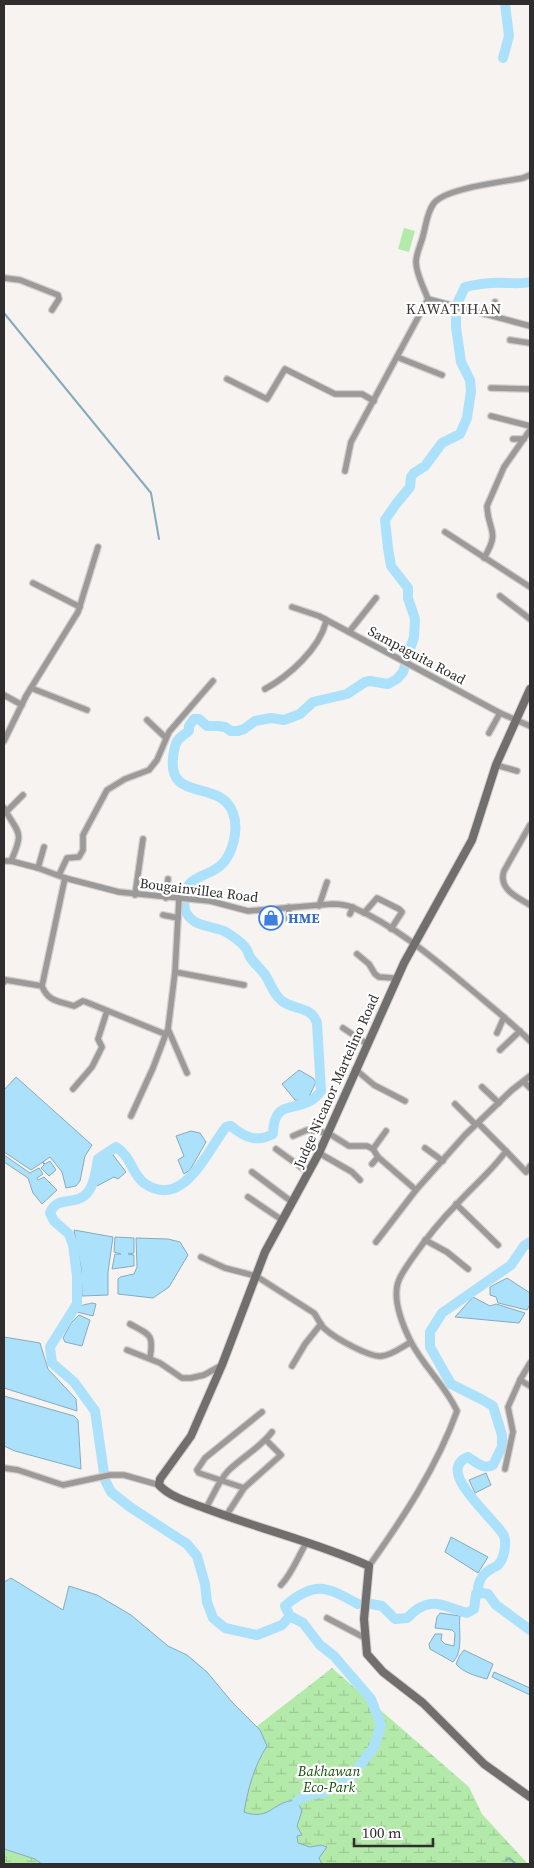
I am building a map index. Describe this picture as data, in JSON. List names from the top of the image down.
{
  "streets": {
    "street": ["Sampaguita Road", "Bougainvillea Road", "Judge Nicanor Martelino Road"]
  },
  "crossings": [
    ["Sampaguita Road", "Judge Nicanor Martelino Road"],
    ["Bougainvillea Road", "Judge Nicanor Martelino Road"]
  ],
  "districts": ["KAWATIHAN"],
  "parks": ["Bakhawan Eco-Park"],
  "places": {
    "shop": ["HME"]
  },
  "scale_bar": "100 m"
}
